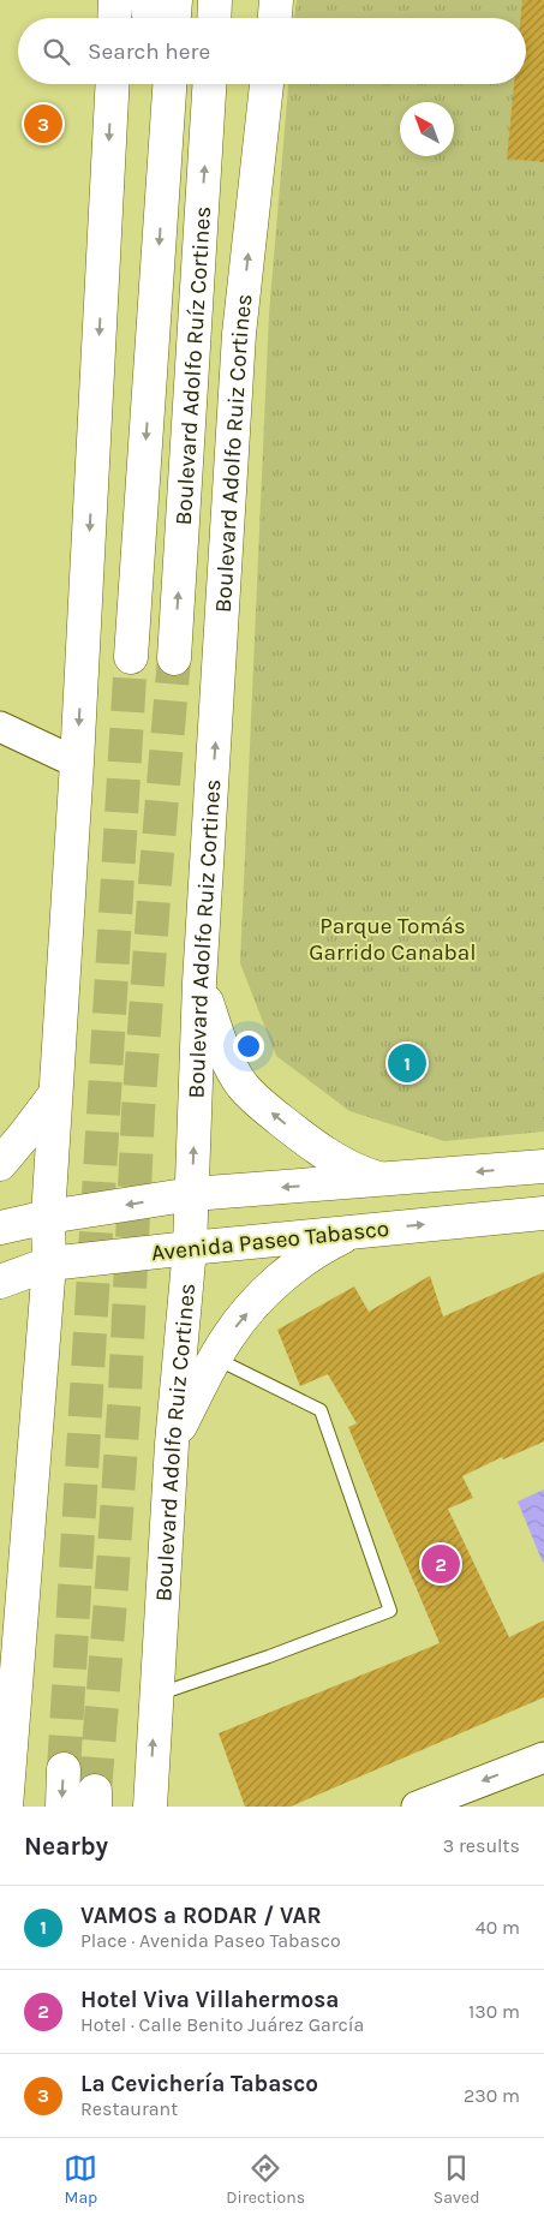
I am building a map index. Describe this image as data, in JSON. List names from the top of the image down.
{
  "streets": {
    "main road": ["Boulevard Adolfo Ruíz Cortines", "Boulevard Adolfo Ruiz Cortines", "Avenida Paseo Tabasco"]
  },
  "crossings": [
    ["Boulevard Adolfo Ruiz Cortines", "Avenida Paseo Tabasco"]
  ],
  "parks": ["Parque Tomás Garrido Canabal"],
  "north": "top left",
  "page": {
    "search": "Search here",
    "pins": ["3", "1", "2"],
    "heading": ["Nearby", "3 results"],
    "list": [
      {
        "mark": "1",
        "name": "VAMOS a RODAR / VAR",
        "note": "Place · Avenida Paseo Tabasco",
        "value": "40 m"
      },
      {
        "mark": "2",
        "name": "Hotel Viva Villahermosa",
        "note": "Hotel · Calle Benito Juárez García",
        "value": "130 m"
      },
      {
        "mark": "3",
        "name": "La Cevichería Tabasco",
        "note": "Restaurant",
        "value": "230 m"
      }
    ],
    "nav": ["Map", "Directions", "Saved"]
  }
}
